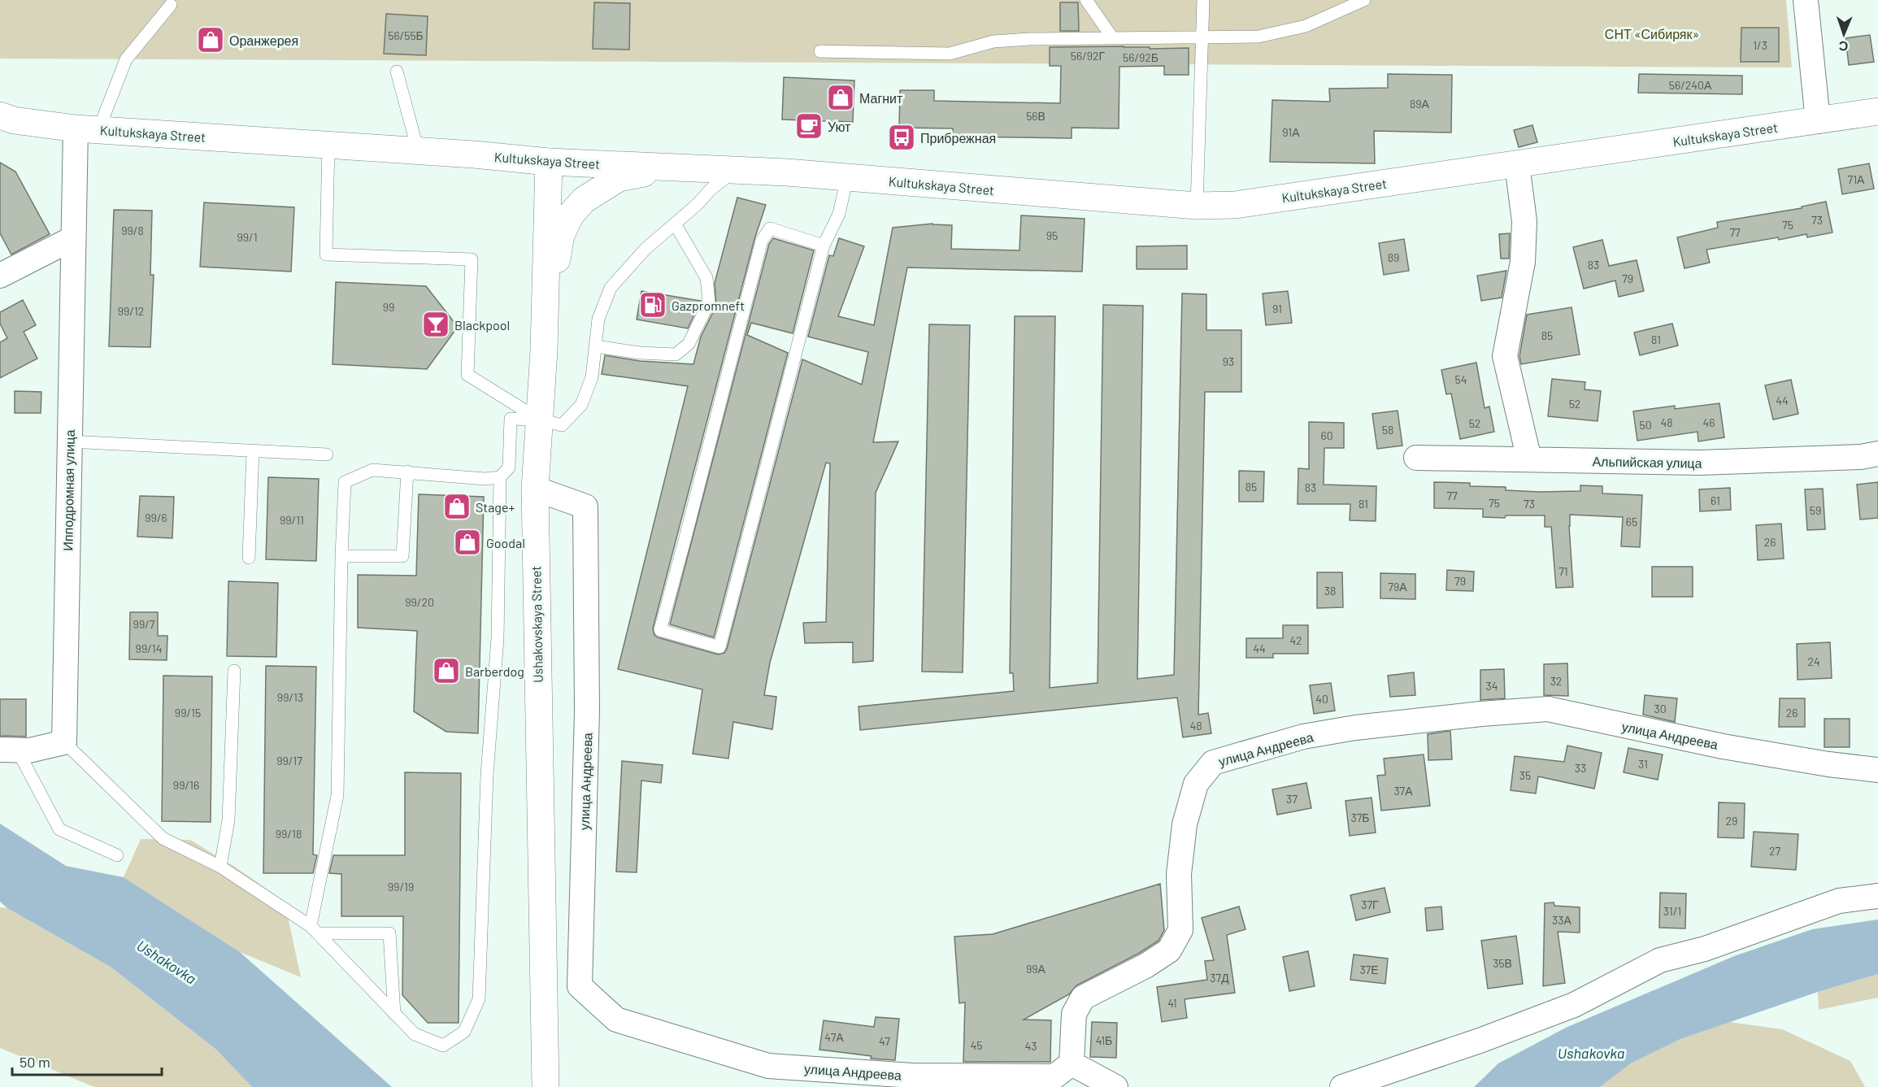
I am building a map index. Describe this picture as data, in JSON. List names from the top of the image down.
{
  "streets": {
    "main road": ["Kultukskaya Street", "Ushakovskaya Street"],
    "street": ["Альпийская улица", "Ипподромная улица", "улица Андреева"]
  },
  "crossings": [
    ["Kultukskaya Street", "Ипподромная улица"],
    ["Kultukskaya Street", "Ushakovskaya Street"],
    ["Ushakovskaya Street", "улица Андреева"]
  ],
  "water": ["Ushakovka"],
  "parks": ["СНТ «Сибиряк»"],
  "places": {
    "shop": [
      "Оранжерея",
      "Магнит",
      "Stage+",
      "Goodal",
      "Barberdog"
    ],
    "cafe": ["Уют"],
    "bus stop": ["Прибрежная"],
    "fuel station": ["Gazpromneft"],
    "bar": ["Blackpool"]
  },
  "house_numbers": [
    "56/55Б",
    "1/3",
    "56/92Г",
    "56/92Б",
    "56/240А",
    "89А",
    "56В",
    "91А",
    "71А",
    "73",
    "75",
    "99/8",
    "77",
    "95",
    "99/1",
    "89",
    "83",
    "79",
    "99",
    "91",
    "99/12",
    "85",
    "81",
    "93",
    "54",
    "44",
    "52",
    "48",
    "46",
    "52",
    "50",
    "58",
    "60",
    "85",
    "83",
    "77",
    "61",
    "75",
    "81",
    "73",
    "59",
    "99/6",
    "99/11",
    "65",
    "26",
    "71",
    "79",
    "79А",
    "38",
    "99/20",
    "99/7",
    "42",
    "99/14",
    "44",
    "24",
    "32",
    "34",
    "99/13",
    "40",
    "30",
    "99/15",
    "26",
    "48",
    "99/17",
    "31",
    "33",
    "35",
    "99/16",
    "37А",
    "37",
    "37Б",
    "29",
    "99/18",
    "27",
    "99/19",
    "37Г",
    "31/1",
    "33А",
    "35В",
    "99А",
    "37Е",
    "37Д",
    "41",
    "47А",
    "41Б",
    "47",
    "45",
    "43"
  ],
  "scale_bar": "50 m",
  "north": "bottom"
}
